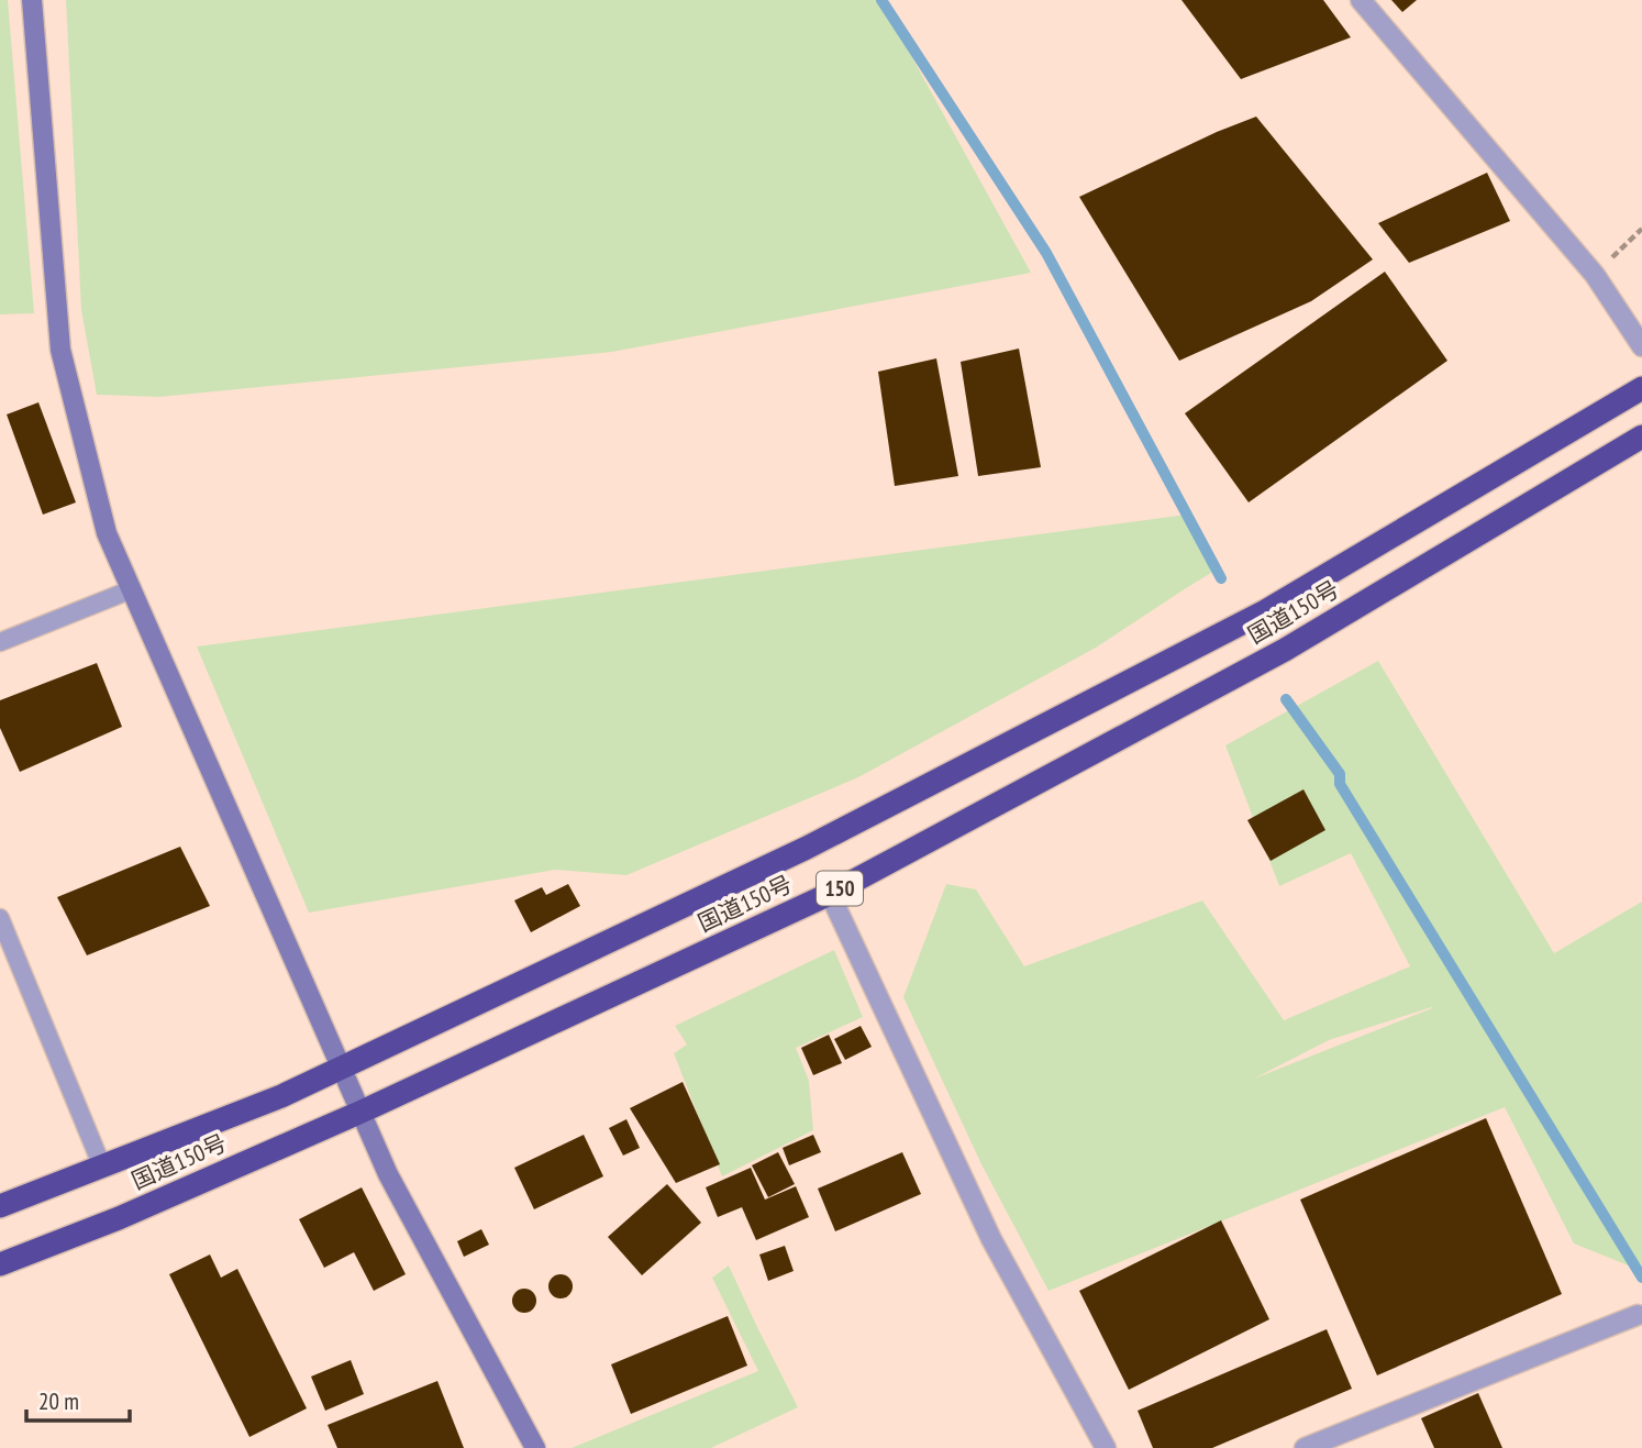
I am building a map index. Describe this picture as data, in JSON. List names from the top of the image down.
{
  "streets": {
    "highway": ["国道150号", "150"]
  },
  "scale_bar": "20 m"
}
